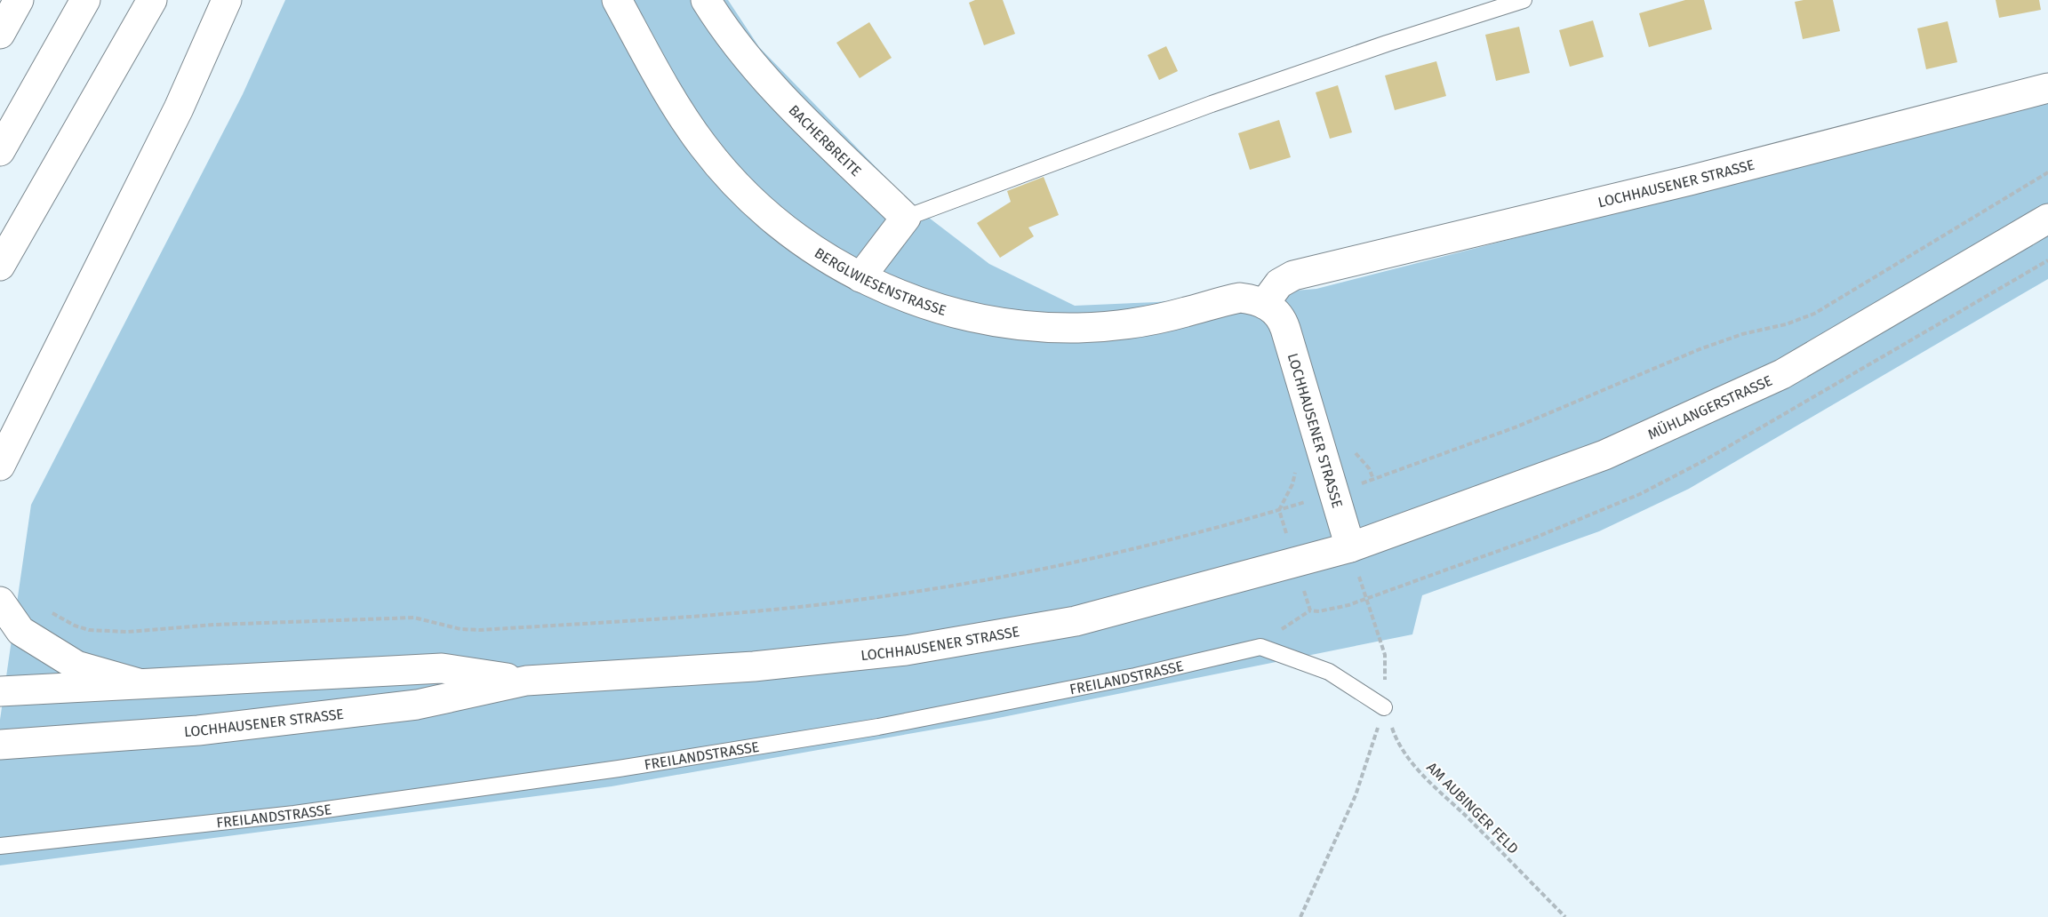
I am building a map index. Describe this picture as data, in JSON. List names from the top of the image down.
{
  "streets": {
    "main road": [
      "BACHERBREITE",
      "LOCHHAUSENER STRASSE",
      "BERGLWIESENSTRASSE",
      "MÜHLANGERSTRASSE"
    ],
    "lane": ["FREILANDSTRASSE"],
    "path": ["AM AUBINGER FELD"]
  },
  "crossings": [
    ["LOCHHAUSENER STRASSE", "BERGLWIESENSTRASSE"],
    ["LOCHHAUSENER STRASSE", "MÜHLANGERSTRASSE"],
    ["LOCHHAUSENER STRASSE", "AM AUBINGER FELD"],
    ["MÜHLANGERSTRASSE", "AM AUBINGER FELD"]
  ]
}
